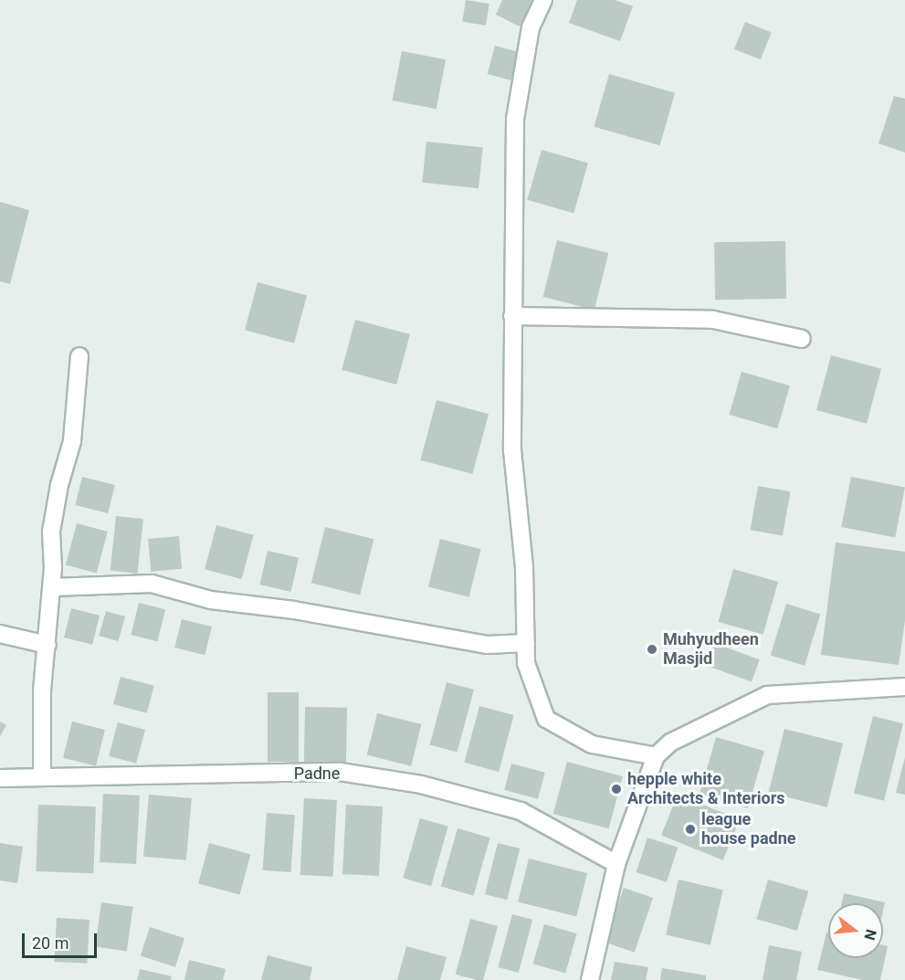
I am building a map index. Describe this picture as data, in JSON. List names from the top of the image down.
{
  "streets": {
    "street": ["Padne"]
  },
  "places": ["Muhyudheen Masjid", "hepple white Architects & Interiors", "league house padne"],
  "scale_bar": "20 m",
  "north": "right"
}
